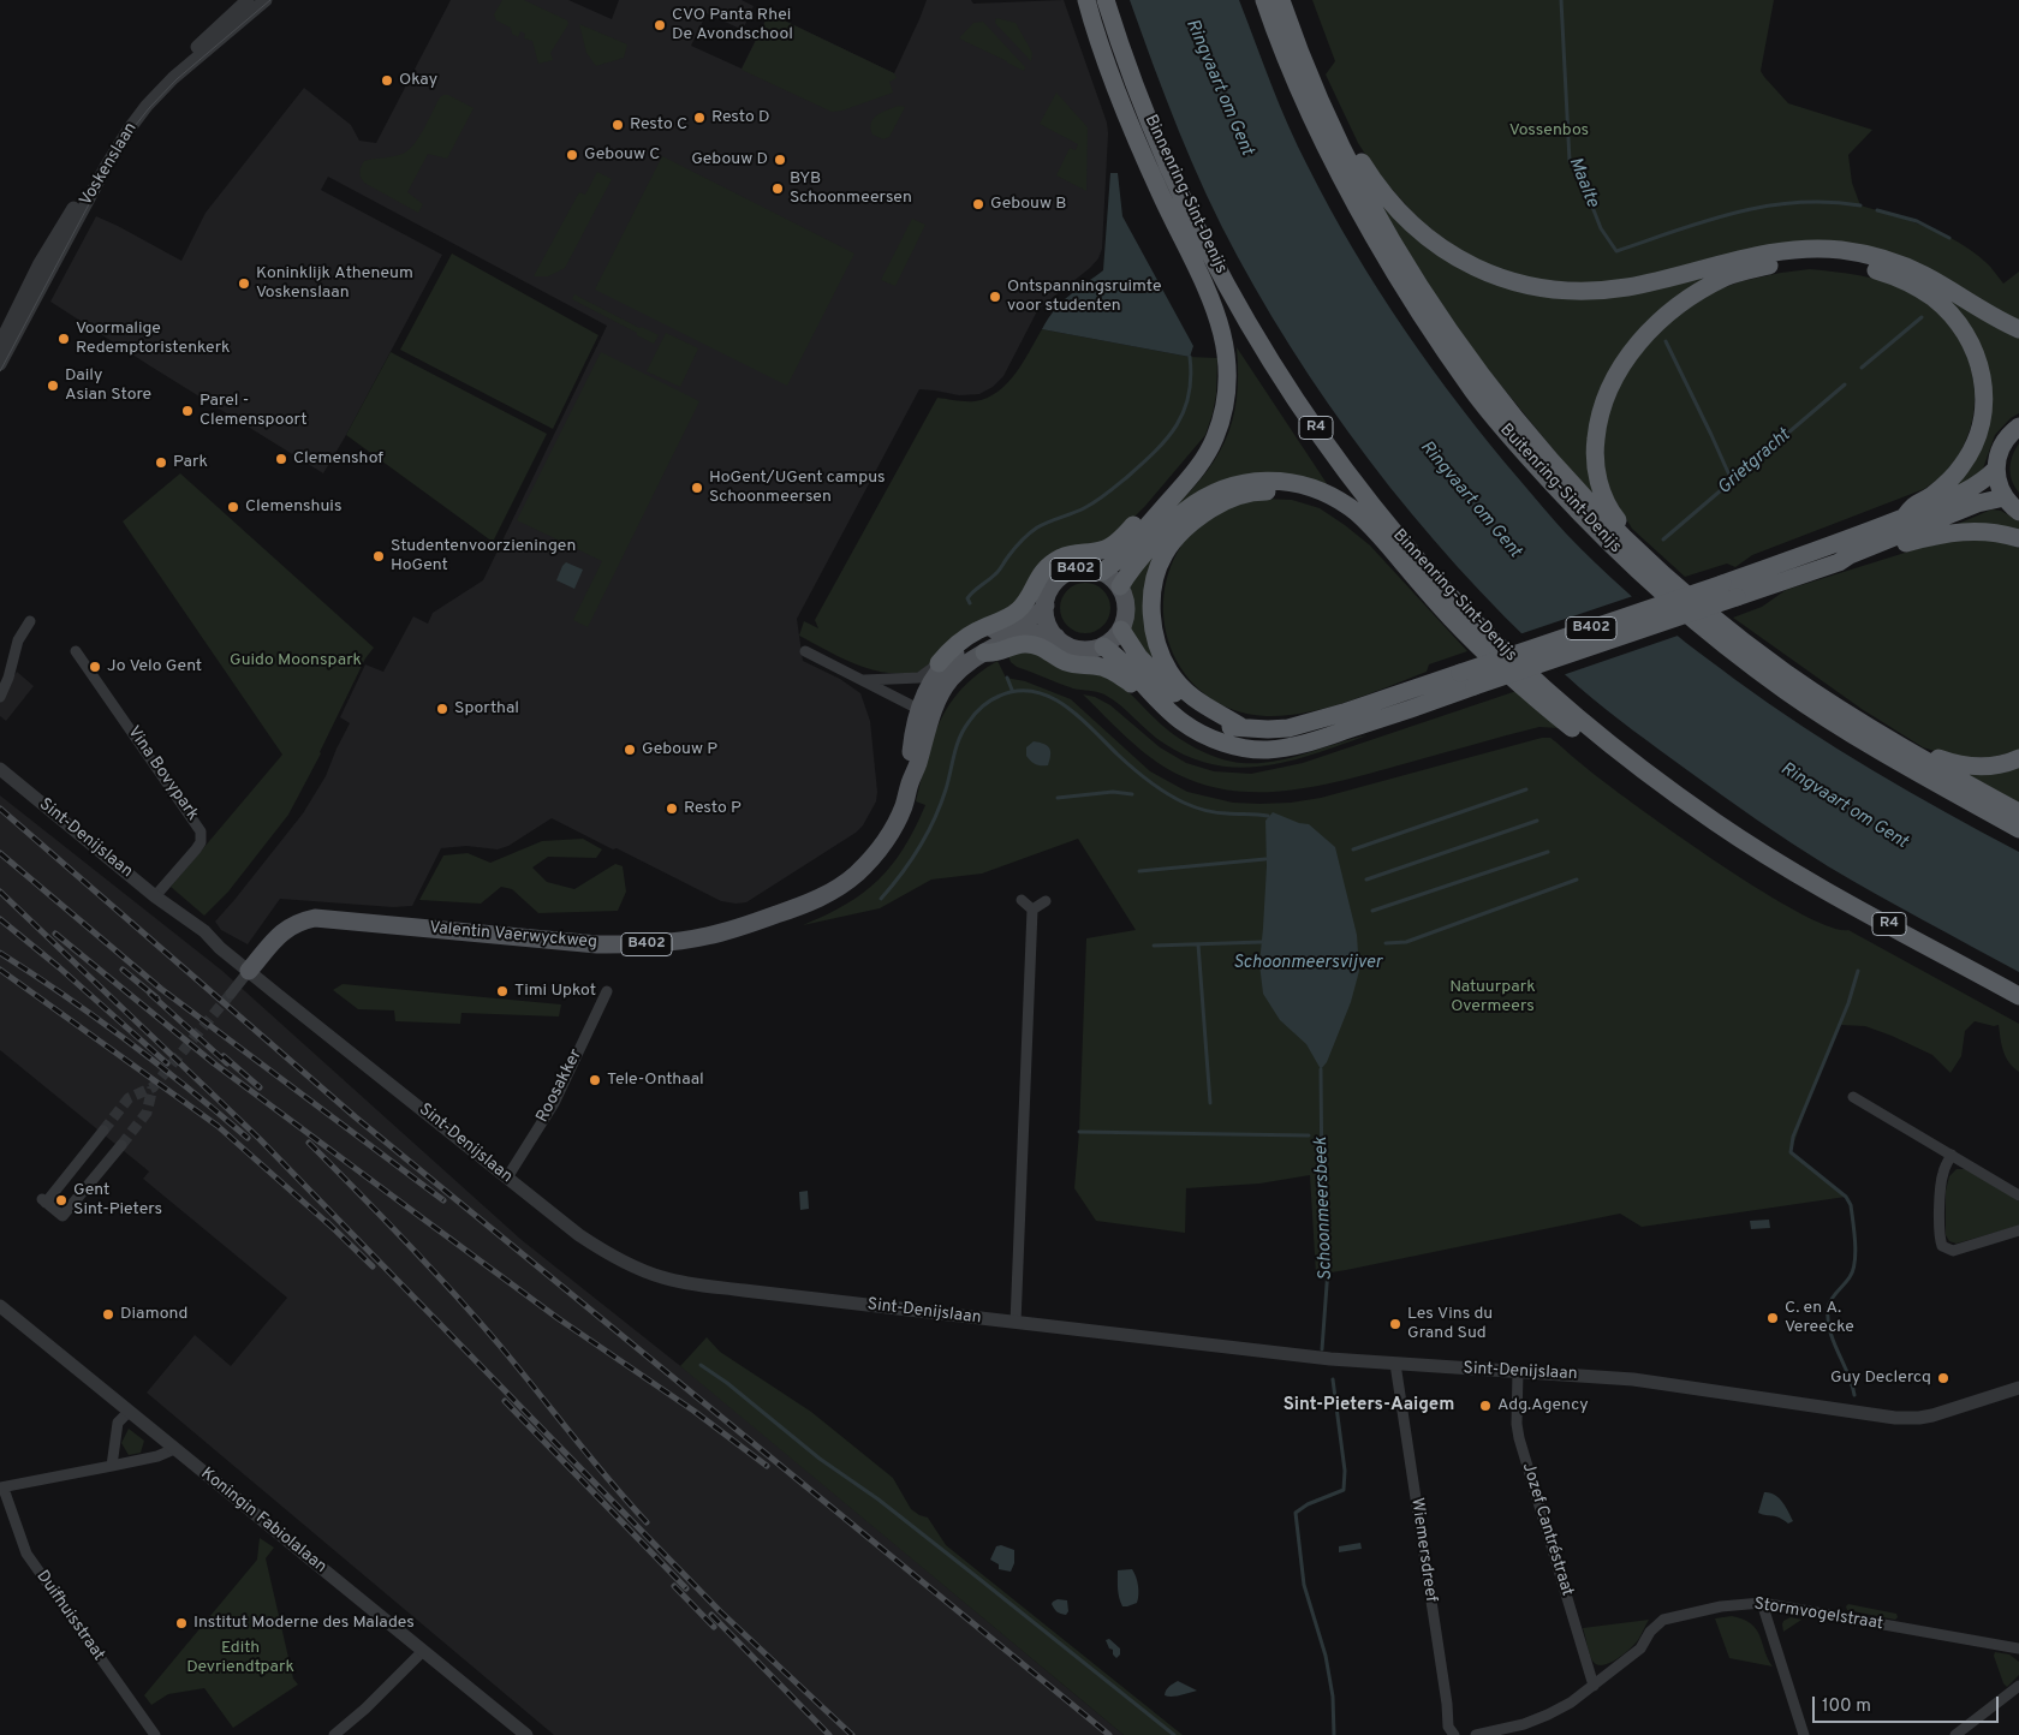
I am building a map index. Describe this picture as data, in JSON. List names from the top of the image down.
{
  "streets": {
    "highway": [
      "Binnenring-Sint-Denijs",
      "R4",
      "Buitenring-Sint-Denijs",
      "B402"
    ],
    "main road": ["Valentin Vaerwyckweg"],
    "street": [
      "Voskenslaan",
      "Vina Bovypark",
      "Sint-Denijslaan",
      "Roosakker",
      "Koningin Fabiolalaan",
      "Jozef Cantréstraat",
      "Wiemersdreef",
      "Stormvogelstraat",
      "Duifhuisstraat"
    ]
  },
  "crossings": [
    ["B402", "Valentin Vaerwyckweg"],
    ["Vina Bovypark", "Sint-Denijslaan"],
    ["Sint-Denijslaan", "Valentin Vaerwyckweg"],
    ["Sint-Denijslaan", "Roosakker"],
    ["Sint-Denijslaan", "Jozef Cantréstraat"],
    ["Sint-Denijslaan", "Wiemersdreef"],
    ["Jozef Cantréstraat", "Stormvogelstraat"]
  ],
  "districts": ["Sint-Pieters-Aaigem"],
  "water": [
    "Ringvaart om Gent",
    "Maalte",
    "Grietgracht",
    "Schoonmeersvijver",
    "Schoonmeersbeek"
  ],
  "parks": [
    "Vossenbos",
    "Guido Moonspark",
    "Natuurpark Overmeers",
    "Edith Devriendtpark"
  ],
  "places": [
    "CVO Panta Rhei De Avondschool",
    "Okay",
    "Resto D",
    "Resto C",
    "Gebouw C",
    "Gebouw D",
    "BYB Schoonmeersen",
    "Gebouw B",
    "Koninklijk Atheneum Voskenslaan",
    "Ontspanningsruimte voor studenten",
    "Voormalige Redemptoristenkerk",
    "Daily Asian Store",
    "Parel - Clemenspoort",
    "Clemenshof",
    "Park",
    "HoGent/UGent campus Schoonmeersen",
    "Clemenshuis",
    "Studentenvoorzieningen HoGent",
    "Jo Velo Gent",
    "Sporthal",
    "Gebouw P",
    "Resto P",
    "Timi Upkot",
    "Tele-Onthaal",
    "Gent Sint-Pieters",
    "Diamond",
    "C. en A. Vereecke",
    "Les Vins du Grand Sud",
    "Guy Declercq",
    "Adg.Agency",
    "Institut Moderne des Malades"
  ],
  "scale_bar": "100 m"
}
